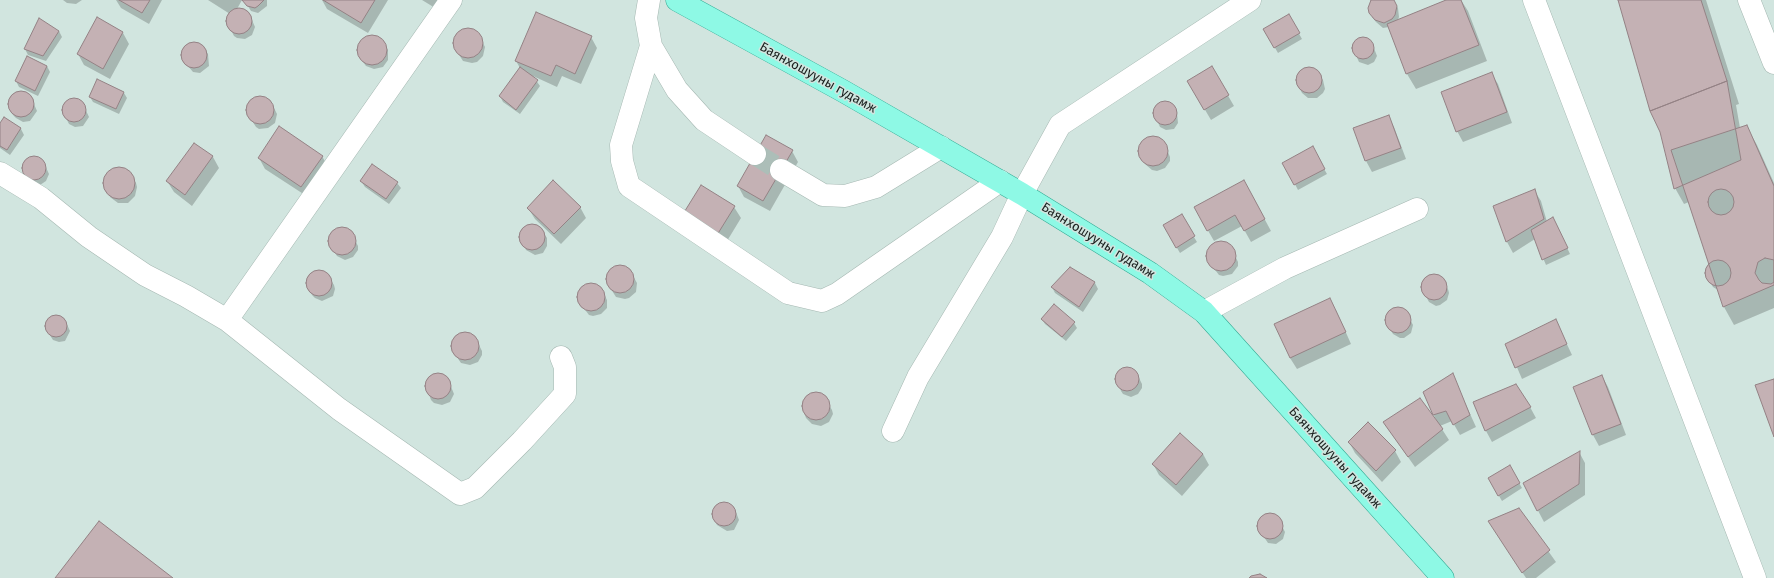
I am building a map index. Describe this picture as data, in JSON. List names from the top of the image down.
{
  "streets": {
    "main road": ["Баянхошууны гудамж"]
  }
}
